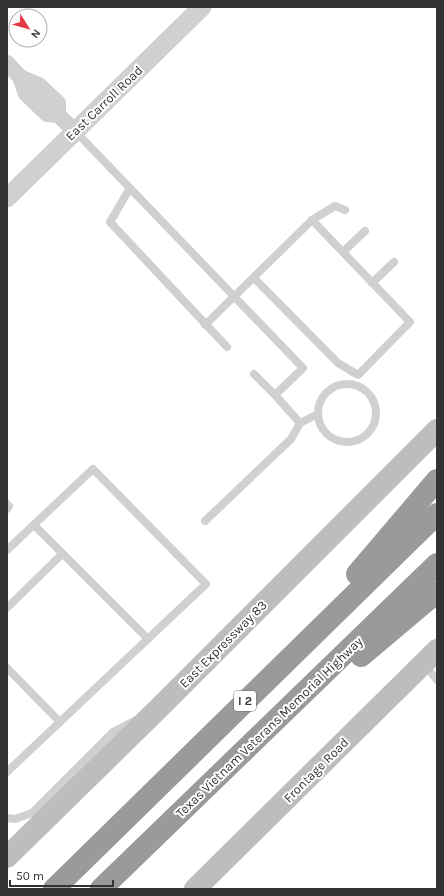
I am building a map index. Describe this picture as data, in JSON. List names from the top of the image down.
{
  "streets": {
    "highway": ["I 2", "Texas Vietnam Veterans Memorial Highway"],
    "main road": ["East Expressway 83", "Frontage Road"],
    "street": ["East Carroll Road"]
  },
  "scale_bar": "50 m",
  "north": "bottom right"
}
